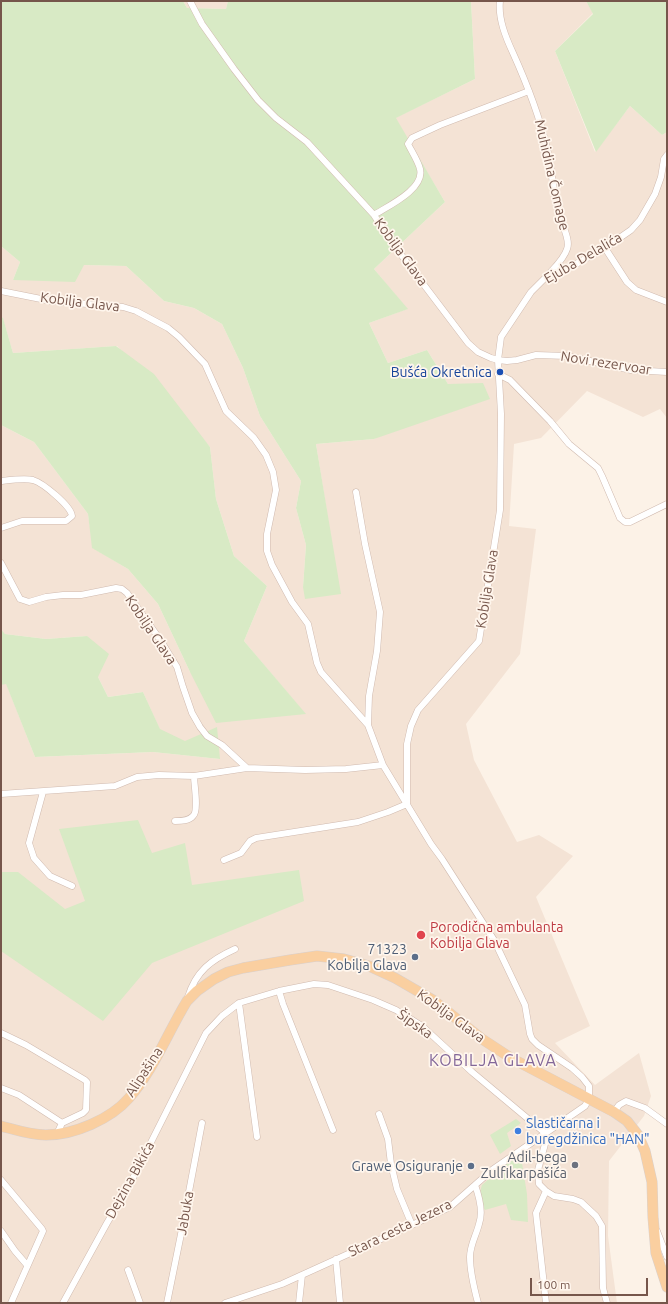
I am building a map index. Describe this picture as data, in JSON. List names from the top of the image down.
{
  "streets": {
    "main road": ["Kobilja Glava", "Alipašina"],
    "street": [
      "Muhidina Čomage",
      "Ejuba Delalića",
      "Novi rezervoar",
      "Šipska",
      "Dejzina Bikića",
      "Jabuka",
      "Stara cesta Jezera"
    ]
  },
  "crossings": [
    ["Muhidina Čomage", "Ejuba Delalića"],
    ["Kobilja Glava", "Ejuba Delalića"],
    ["Kobilja Glava", "Novi rezervoar"],
    ["Kobilja Glava", "Alipašina"],
    ["Kobilja Glava", "Stara cesta Jezera"],
    ["Ejuba Delalića", "Novi rezervoar"],
    ["Šipska", "Dejzina Bikića"],
    ["Šipska", "Stara cesta Jezera"]
  ],
  "districts": ["KOBILJA GLAVA"],
  "places": [
    "Bušća Okretnica",
    "Porodična ambulanta Kobilja Glava",
    "71323 Kobilja Glava",
    "Slastičarna i buregdžinica \"HAN\"",
    "Adil-bega Zulfikarpašića",
    "Grawe Osiguranje"
  ],
  "scale_bar": "100 m"
}
